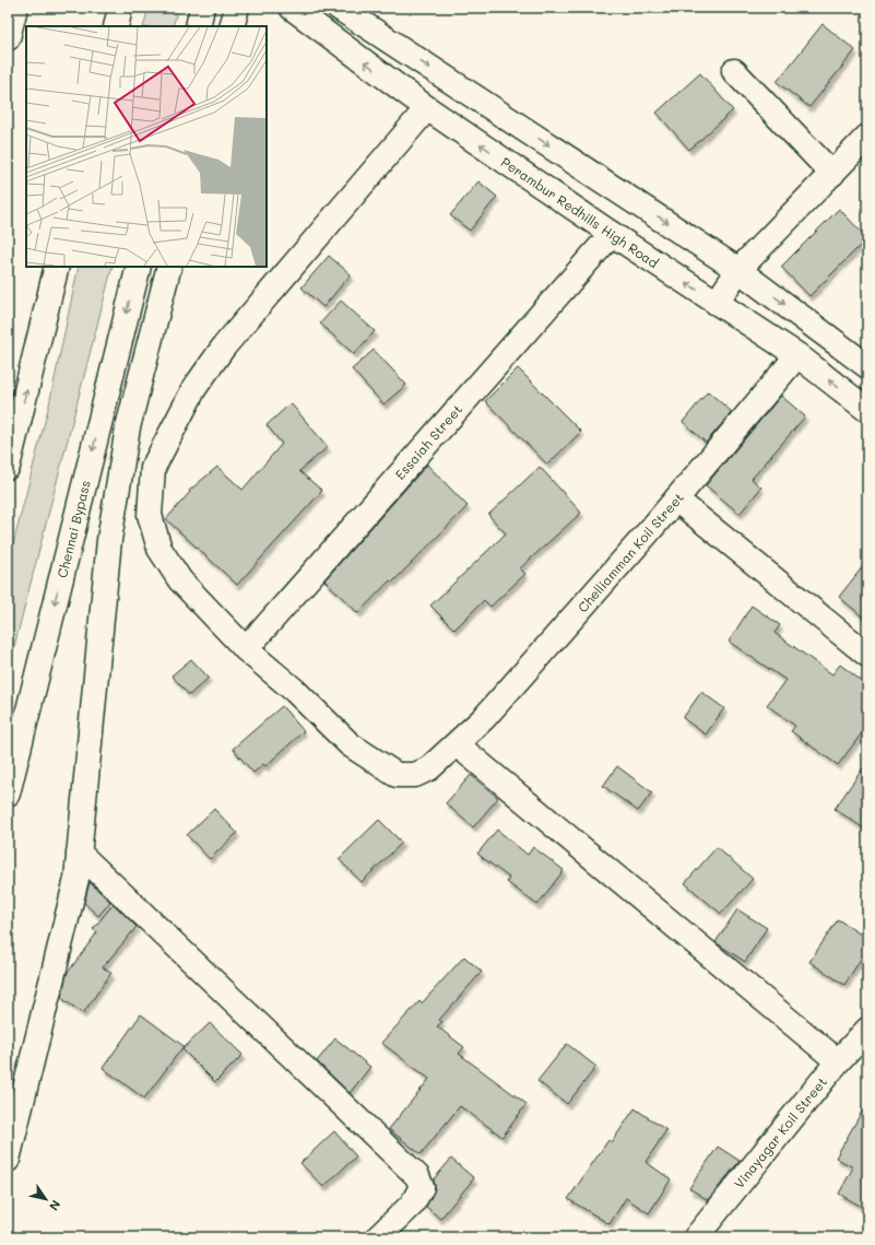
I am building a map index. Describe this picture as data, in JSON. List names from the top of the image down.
{
  "streets": {
    "main road": [
      "Perambur Redhills High Road",
      "Essaiah Street",
      "Chennai Bypass",
      "Chelliamman Koil Street",
      "Vinayagar Koil Street"
    ]
  },
  "crossings": [
    ["Perambur Redhills High Road", "Essaiah Street"],
    ["Perambur Redhills High Road", "Chelliamman Koil Street"],
    ["Essaiah Street", "Chelliamman Koil Street"]
  ],
  "north": "bottom right"
}
